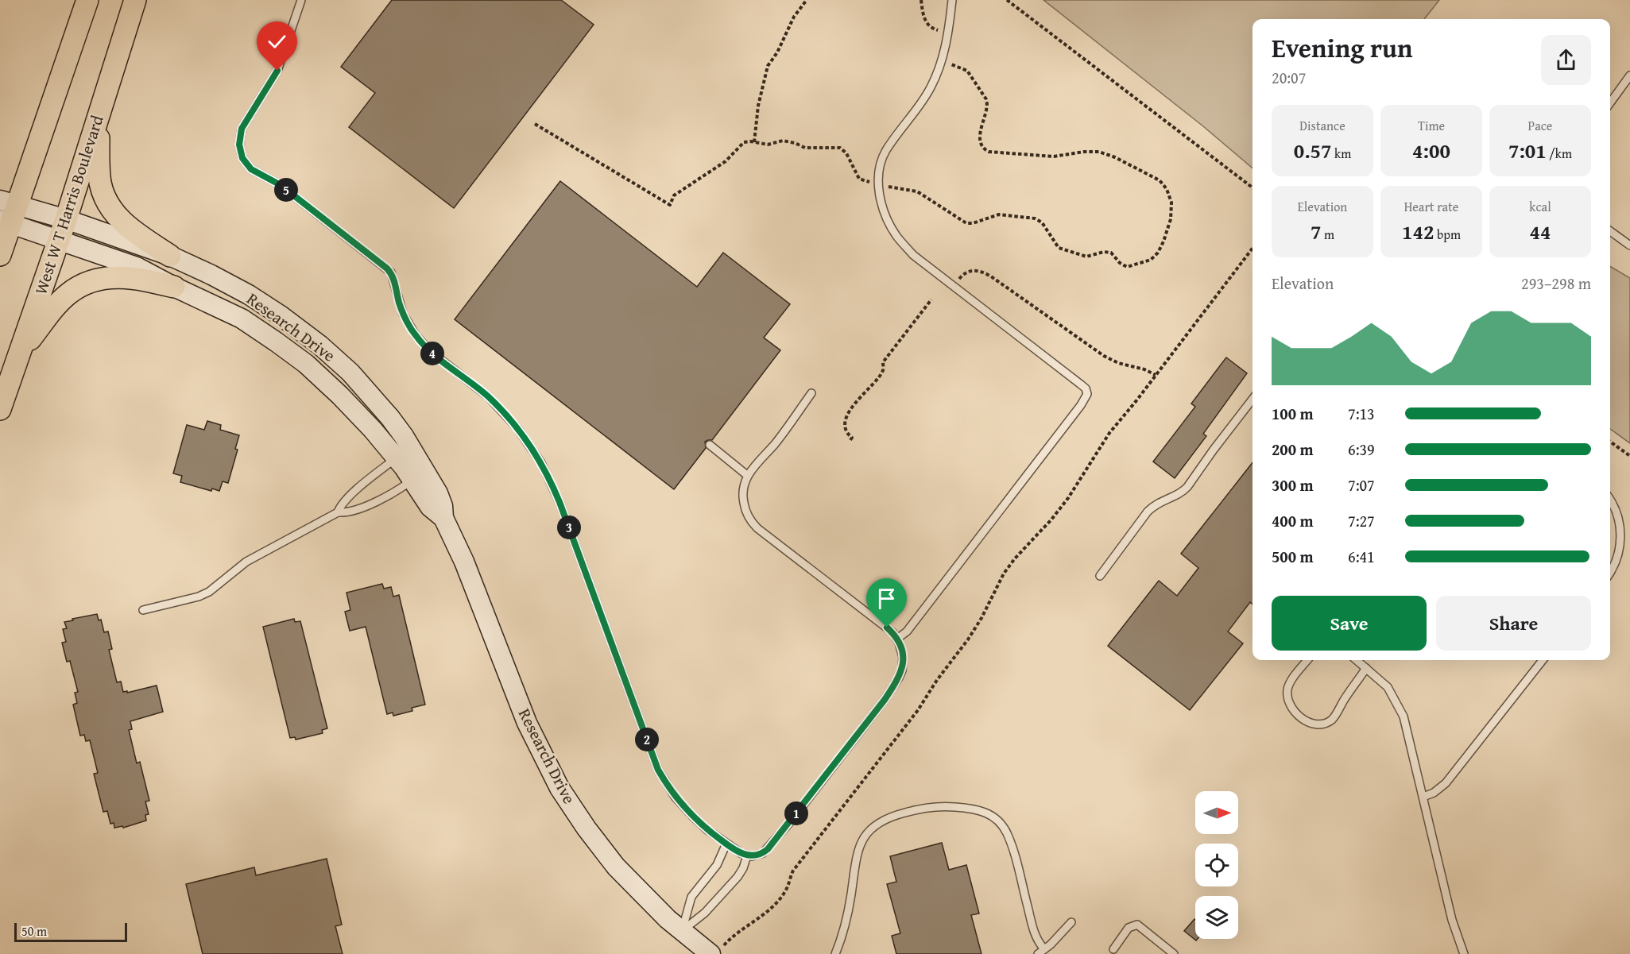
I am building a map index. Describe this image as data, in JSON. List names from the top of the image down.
{
  "streets": {
    "main road": ["West W T Harris Boulevard"],
    "street": ["Research Drive"]
  },
  "crossings": [
    ["West W T Harris Boulevard", "Research Drive"]
  ],
  "scale_bar": "50 m",
  "north": "right",
  "page": {
    "heading": ["Evening run", "20:07"],
    "stats": [
      ["Distance", "0.57 km"],
      ["Time", "4:00"],
      ["Pace", "7:01 /km"],
      ["Elevation", "7 m"],
      ["Heart rate", "142 bpm"],
      ["kcal", "44"]
    ],
    "pins": [
      "5",
      "4",
      "3",
      "2",
      "1"
    ],
    "chart": ["Elevation", "293–298 m"],
    "list": [
      {
        "name": "100 m",
        "note": "7:13"
      },
      {
        "name": "200 m",
        "note": "6:39"
      },
      {
        "name": "300 m",
        "note": "7:07"
      },
      {
        "name": "400 m",
        "note": "7:27"
      },
      {
        "name": "500 m",
        "note": "6:41"
      }
    ],
    "buttons": ["Save", "Share"],
    "scale": "50 m"
  }
}
